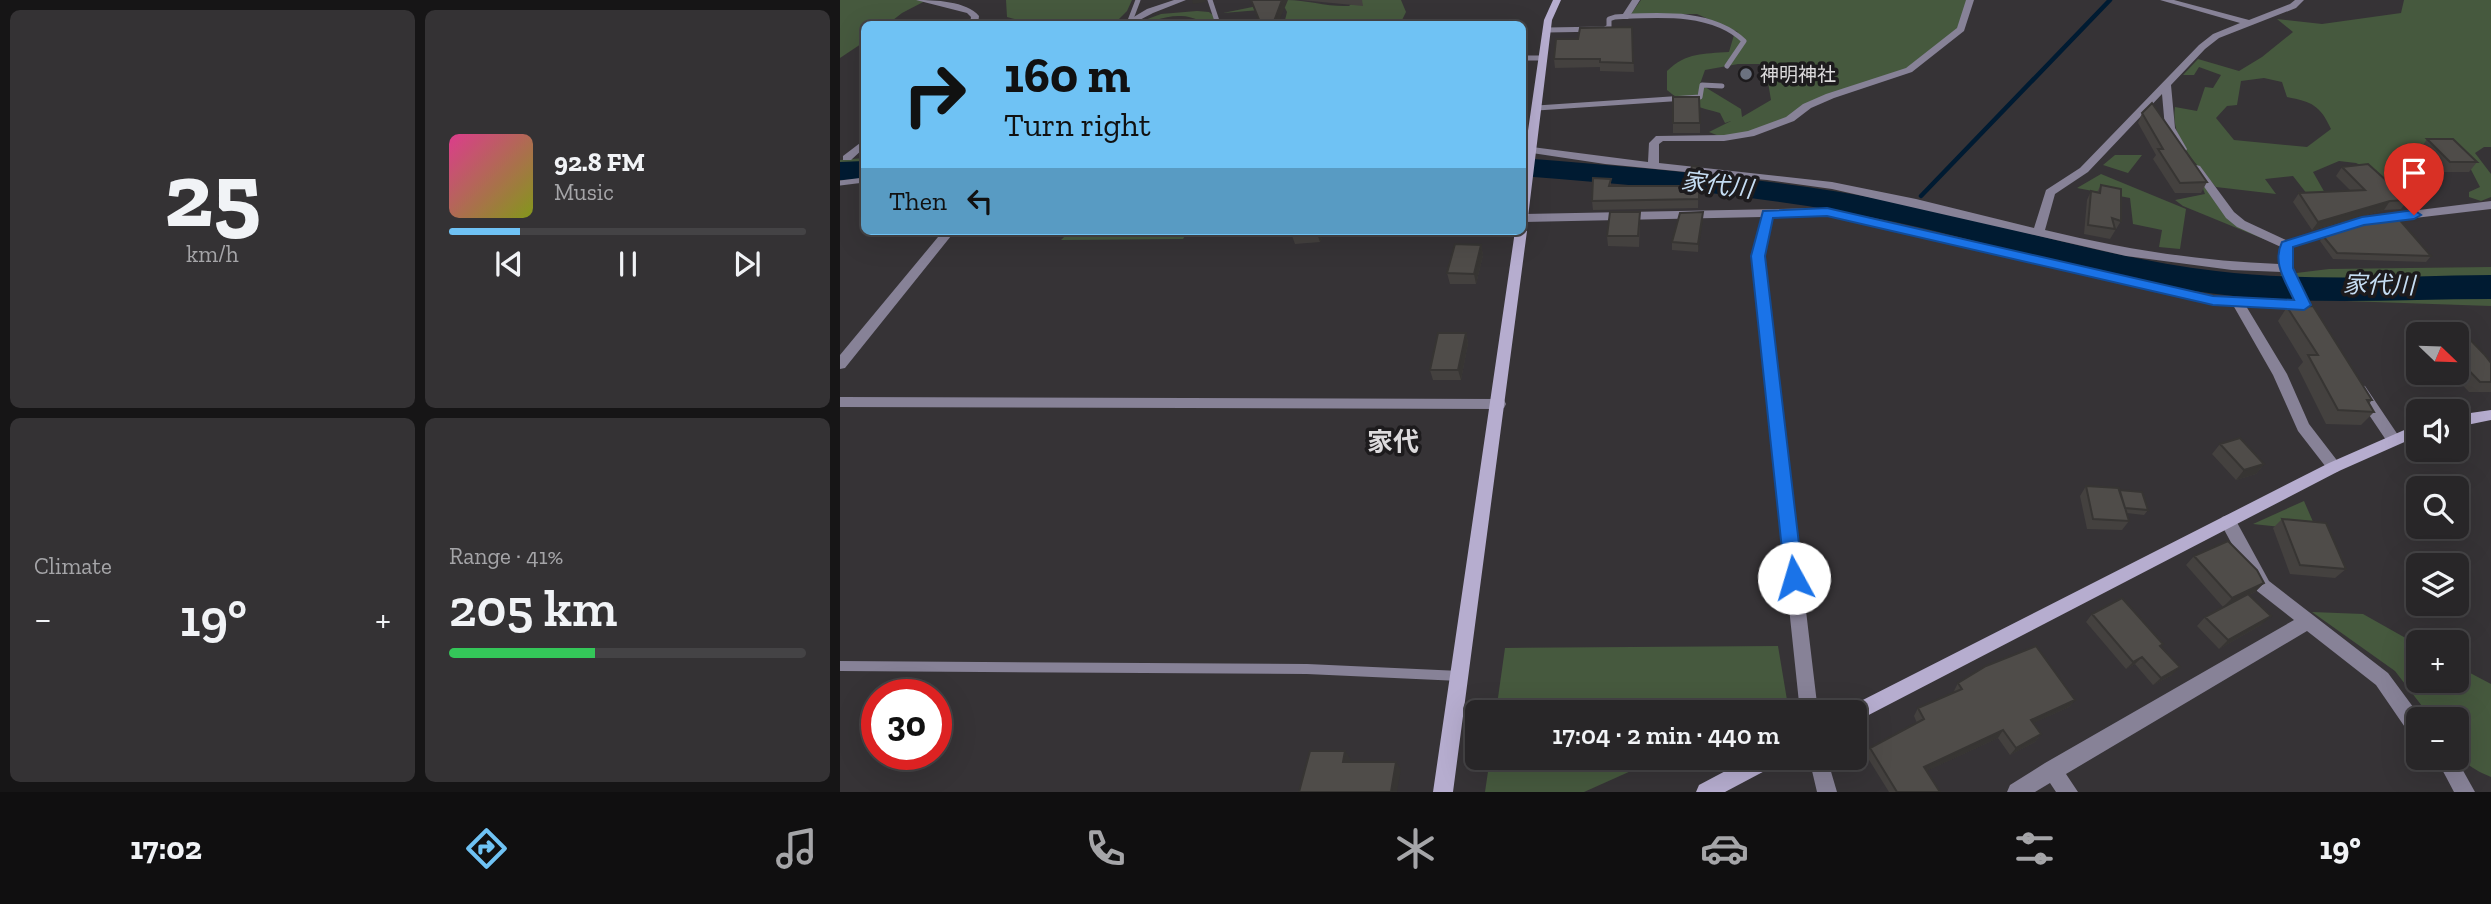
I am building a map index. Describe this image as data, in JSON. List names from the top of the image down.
{
  "districts": ["家代"],
  "water": ["家代川"],
  "places": ["神明神社"],
  "north": "bottom right",
  "page": {
    "tile": [
      ["25", "km/h"],
      "Climate",
      ["Range · 41%", "205 km"]
    ],
    "turn": ["160 m", "Turn right"],
    "song": ["92.8 FM", "Music"],
    "then": "Then",
    "map_buttons": ["+", "−"],
    "heat": ["−", "19°", "+"],
    "limit": "30",
    "trip": "17:04 · 2 min · 440 m",
    "tabs": ["17:02", "19°"]
  }
}
